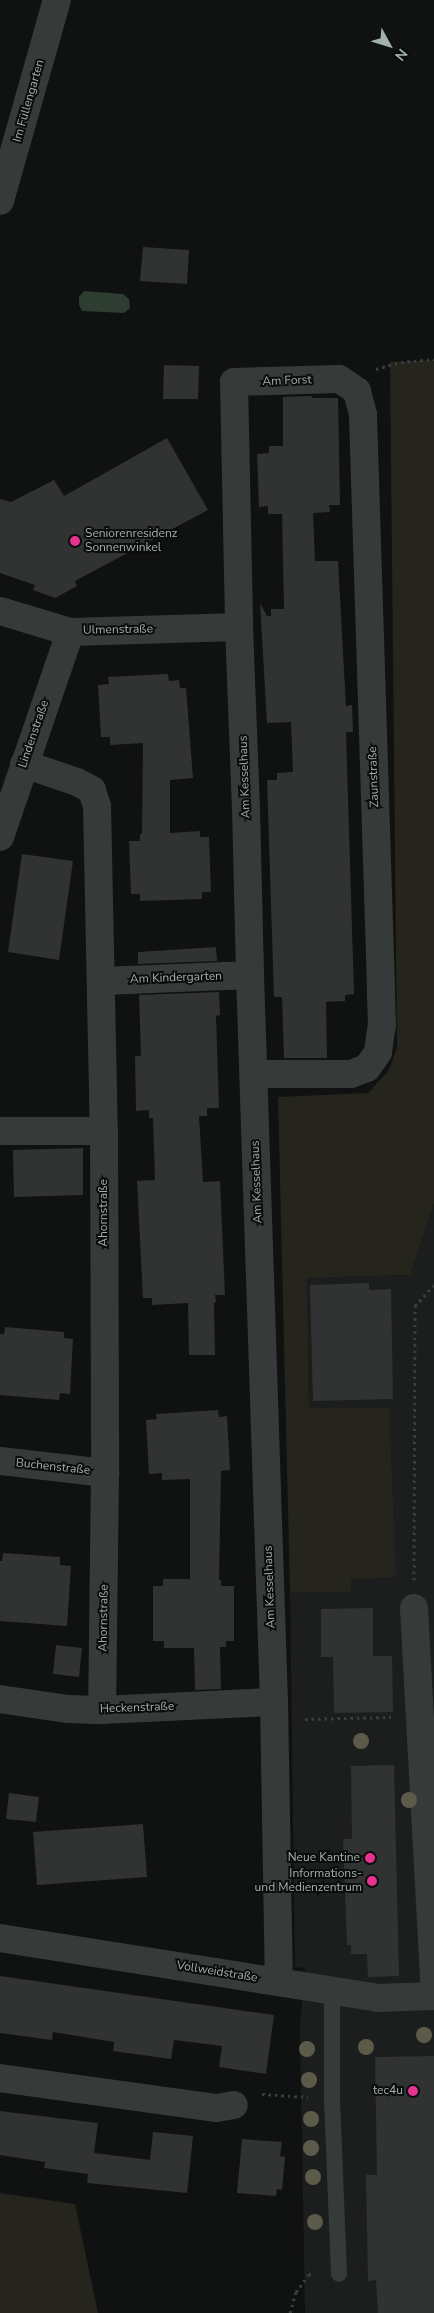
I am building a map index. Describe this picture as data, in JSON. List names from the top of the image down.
{
  "streets": {
    "street": [
      "Im Füllengarten",
      "Am Forst",
      "Ulmenstraße",
      "Lindenstraße",
      "Am Kesselhaus",
      "Zaunstraße",
      "Am Kindergarten",
      "Ahornstraße",
      "Buchenstraße",
      "Heckenstraße",
      "Vollweidstraße"
    ]
  },
  "crossings": [
    ["Am Forst", "Am Kesselhaus"],
    ["Am Forst", "Zaunstraße"],
    ["Ulmenstraße", "Lindenstraße"],
    ["Ulmenstraße", "Am Kesselhaus"],
    ["Lindenstraße", "Ahornstraße"],
    ["Am Kesselhaus", "Zaunstraße"],
    ["Am Kesselhaus", "Am Kindergarten"],
    ["Am Kesselhaus", "Heckenstraße"],
    ["Am Kesselhaus", "Vollweidstraße"],
    ["Am Kindergarten", "Ahornstraße"],
    ["Ahornstraße", "Buchenstraße"],
    ["Ahornstraße", "Heckenstraße"]
  ],
  "places": [
    "Seniorenresidenz Sonnenwinkel",
    "Neue Kantine",
    "Informations- und Medienzentrum",
    "tec4u"
  ],
  "north": "bottom right"
}
